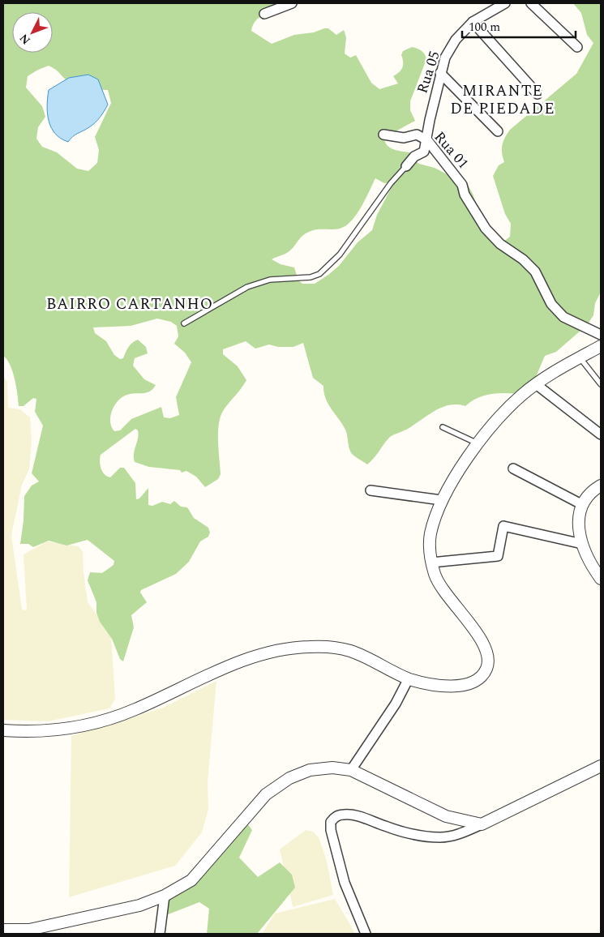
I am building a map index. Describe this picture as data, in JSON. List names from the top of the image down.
{
  "streets": {
    "street": ["Rua 05", "Rua 01"]
  },
  "crossings": [
    ["Rua 05", "Rua 01"]
  ],
  "districts": ["MIRANTE DE PIEDADE", "BAIRRO CARTANHO"],
  "scale_bar": "100 m",
  "north": "bottom left"
}
